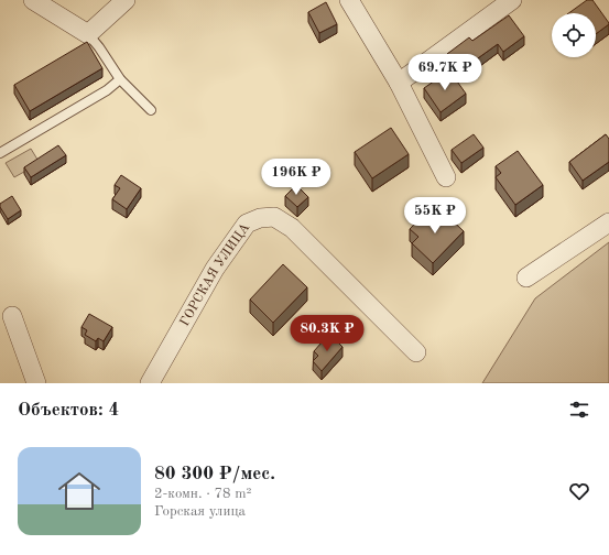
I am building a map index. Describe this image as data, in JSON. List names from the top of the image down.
{
  "streets": {
    "street": ["ГОРСКАЯ УЛИЦА"]
  },
  "page": {
    "price": [
      "69.7K ₽",
      "196K ₽",
      "55K ₽",
      "80.3K ₽"
    ],
    "heading": "Объектов: 4",
    "list": [
      {
        "name": "80 300 ₽/мес.",
        "note": "2-комн. · 78 m² · Горская улица"
      }
    ]
  }
}
